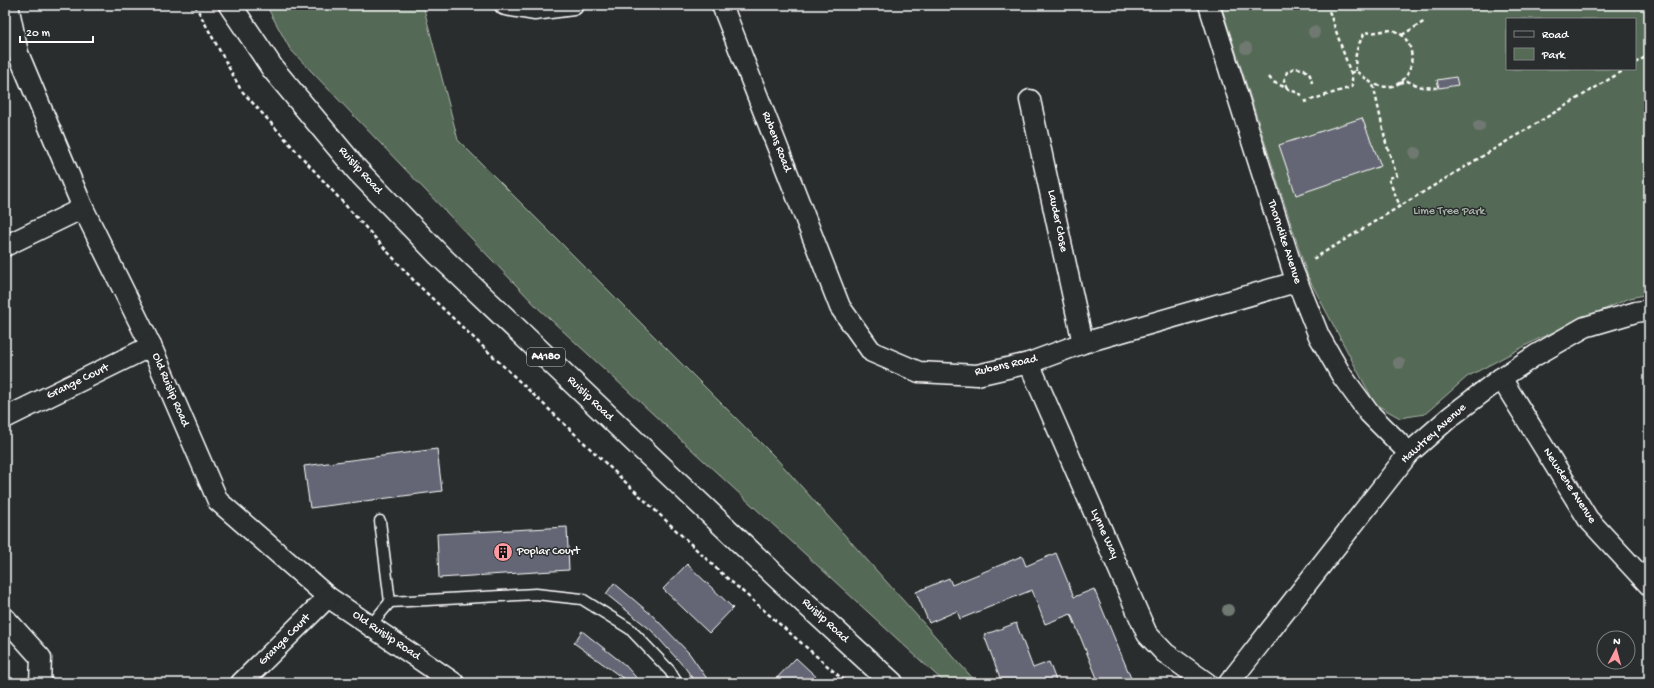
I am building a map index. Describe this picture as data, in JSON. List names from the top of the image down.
{
  "streets": {
    "main road": ["Ruislip Road", "A4180"],
    "street": [
      "Rubens Road",
      "Lauder Close",
      "Thorndike Avenue",
      "Grange Court",
      "Old Ruislip Road",
      "Hawtrey Avenue",
      "Newdene Avenue",
      "Lynne Way"
    ]
  },
  "crossings": [
    ["Rubens Road", "Lauder Close"],
    ["Rubens Road", "Thorndike Avenue"],
    ["Rubens Road", "Lynne Way"],
    ["Thorndike Avenue", "Hawtrey Avenue"],
    ["Grange Court", "Old Ruislip Road"],
    ["Hawtrey Avenue", "Newdene Avenue"]
  ],
  "parks": ["Lime Tree Park"],
  "places": {
    "building": ["Poplar Court"]
  },
  "legend": ["Road", "Park"],
  "scale_bar": "20 m",
  "north": "top"
}
